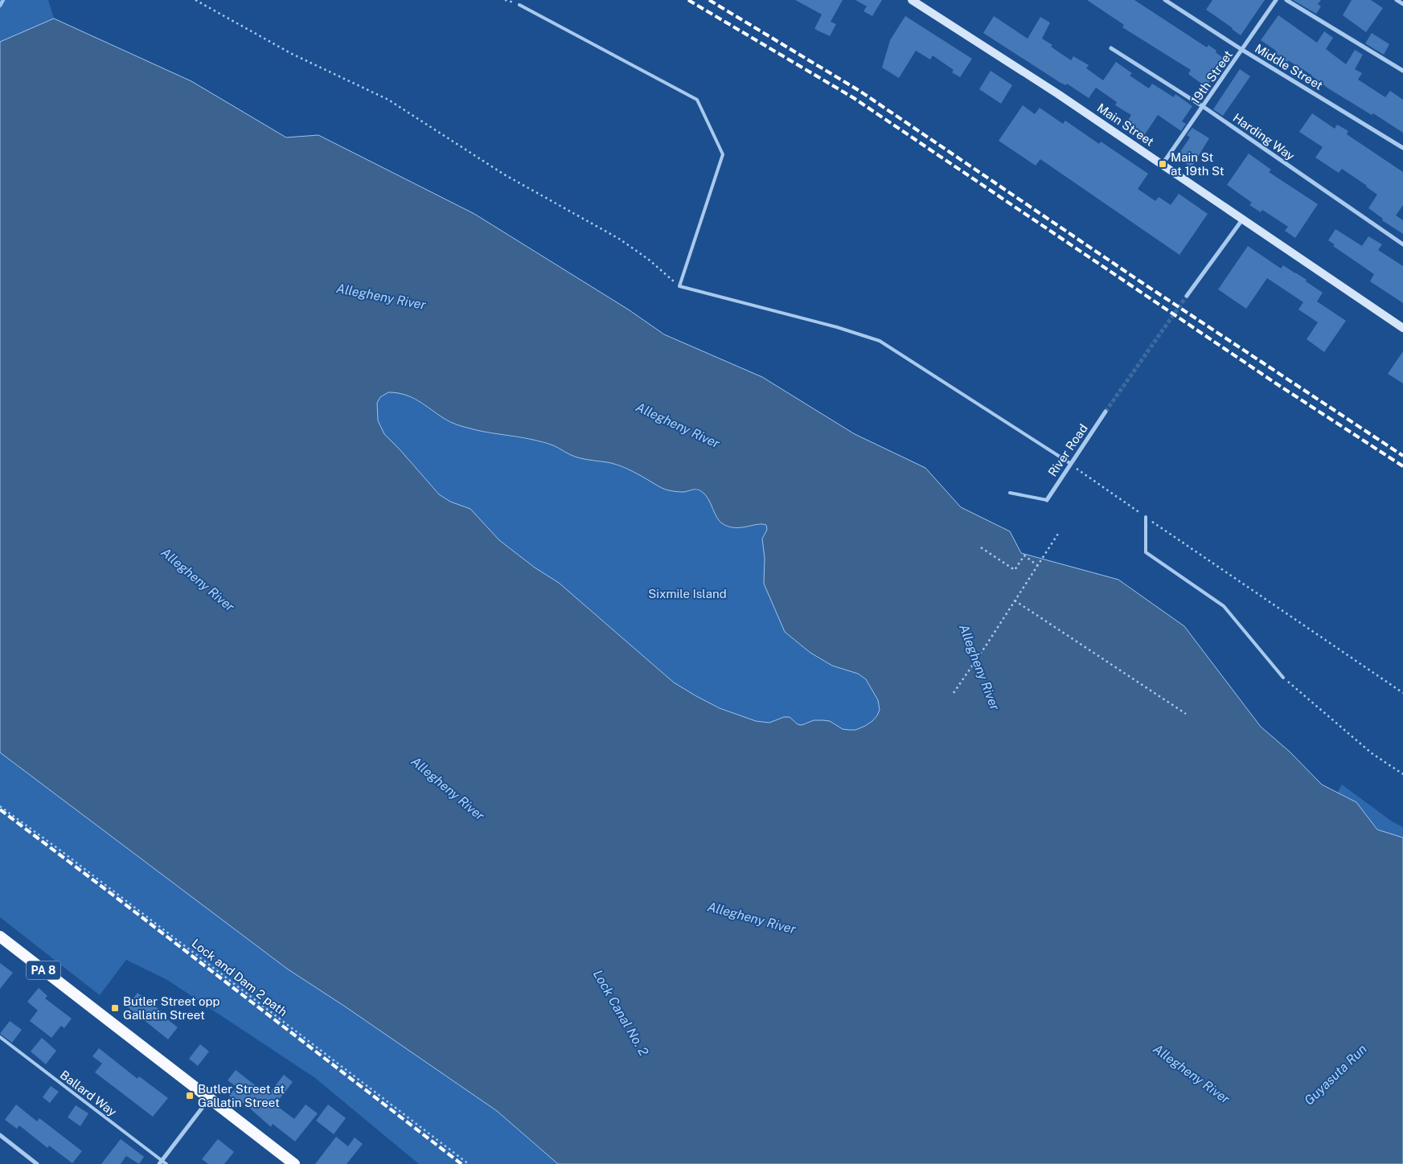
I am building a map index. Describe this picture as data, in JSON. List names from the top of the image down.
{
  "streets": {
    "highway": ["PA 8"],
    "main road": ["Main Street"],
    "street": [
      "Middle Street",
      "19th Street",
      "Harding Way",
      "River Road"
    ],
    "lane": ["Ballard Way"],
    "path": ["Lock and Dam 2 path"]
  },
  "crossings": [
    ["Middle Street", "19th Street"],
    ["19th Street", "Main Street"],
    ["19th Street", "Harding Way"]
  ],
  "water": ["Allegheny River", "Lock Canal No. 2", "Guyasuta Run"],
  "parks": ["Sixmile Island"],
  "places": {
    "transit": ["Main St at 19th St", "Butler Street opp Gallatin Street", "Butler Street at Gallatin Street"]
  }
}
